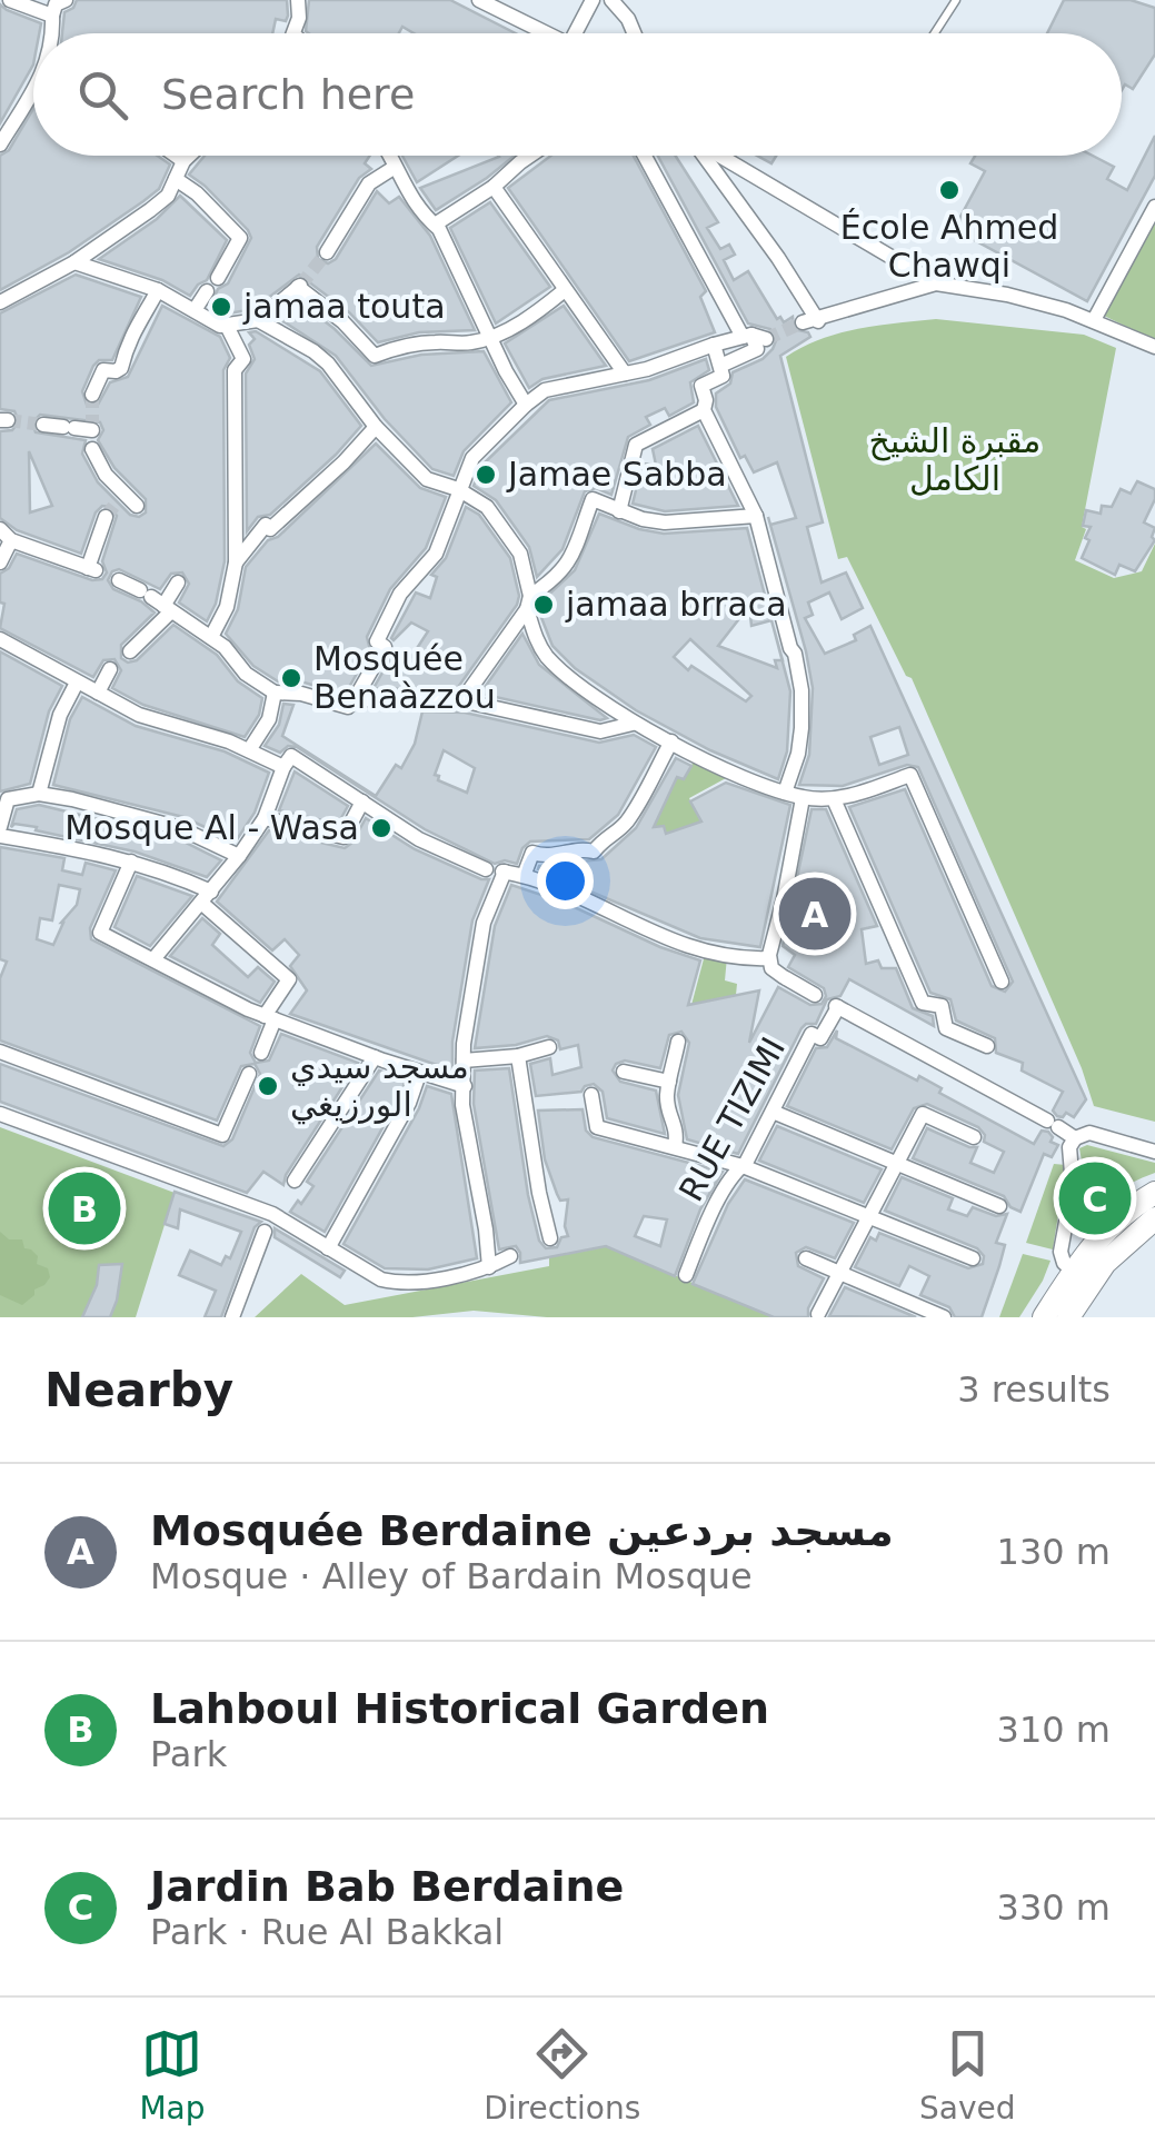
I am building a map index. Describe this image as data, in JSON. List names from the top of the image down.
{
  "streets": {
    "street": ["RUE TIZIMI"]
  },
  "parks": ["مقبرة الشيخ الكامل"],
  "places": [
    "École Ahmed Chawqi",
    "jamaa touta",
    "Jamae Sabba",
    "jamaa brraca",
    "Mosquée Benaàzzou",
    "Mosque Al - Wasa",
    "مسجد سيدي الورزيغي"
  ],
  "page": {
    "search": "Search here",
    "pins": ["A", "C", "B"],
    "heading": ["Nearby", "3 results"],
    "list": [
      {
        "mark": "A",
        "name": "Mosquée Berdaine مسجد بردعين",
        "note": "Mosque · Alley of Bardain Mosque",
        "value": "130 m"
      },
      {
        "mark": "B",
        "name": "Lahboul Historical Garden",
        "note": "Park",
        "value": "310 m"
      },
      {
        "mark": "C",
        "name": "Jardin Bab Berdaine",
        "note": "Park · Rue Al Bakkal",
        "value": "330 m"
      }
    ],
    "nav": ["Map", "Directions", "Saved"]
  }
}
